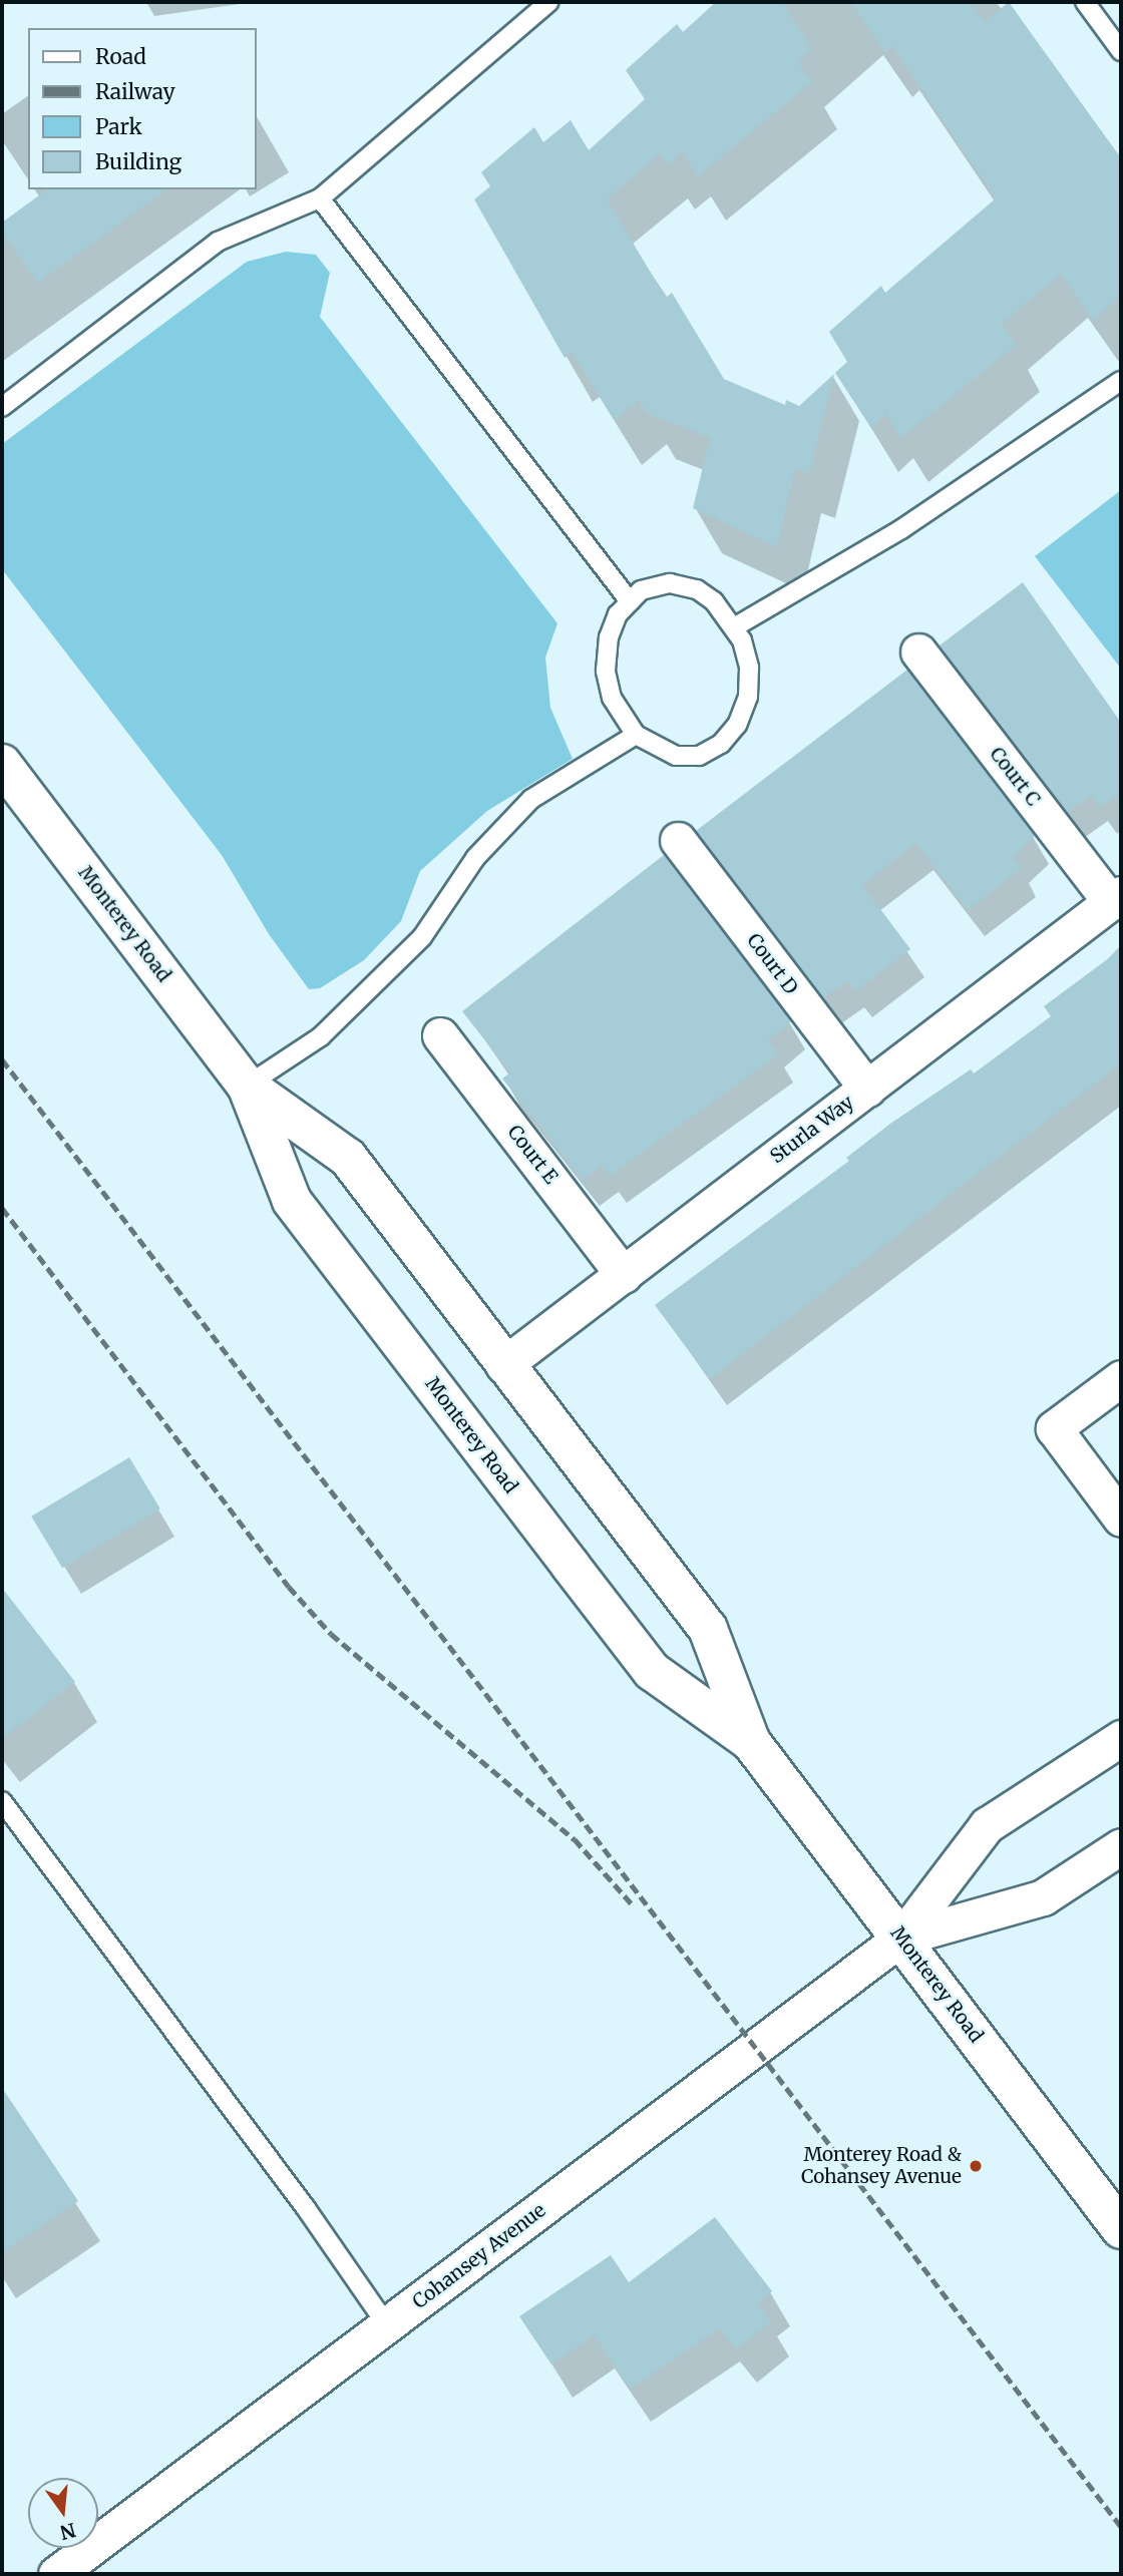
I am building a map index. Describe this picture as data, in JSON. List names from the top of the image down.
{
  "streets": {
    "main road": ["Monterey Road"],
    "street": [
      "Court C",
      "Court D",
      "Sturla Way",
      "Court E",
      "Cohansey Avenue"
    ]
  },
  "crossings": [
    ["Court C", "Sturla Way"],
    ["Monterey Road", "Sturla Way"],
    ["Monterey Road", "Cohansey Avenue"],
    ["Court D", "Sturla Way"],
    ["Sturla Way", "Court E"]
  ],
  "places": ["Monterey Road & Cohansey Avenue"],
  "legend": [
    "Road",
    "Railway",
    "Park",
    "Building"
  ],
  "north": "bottom"
}
